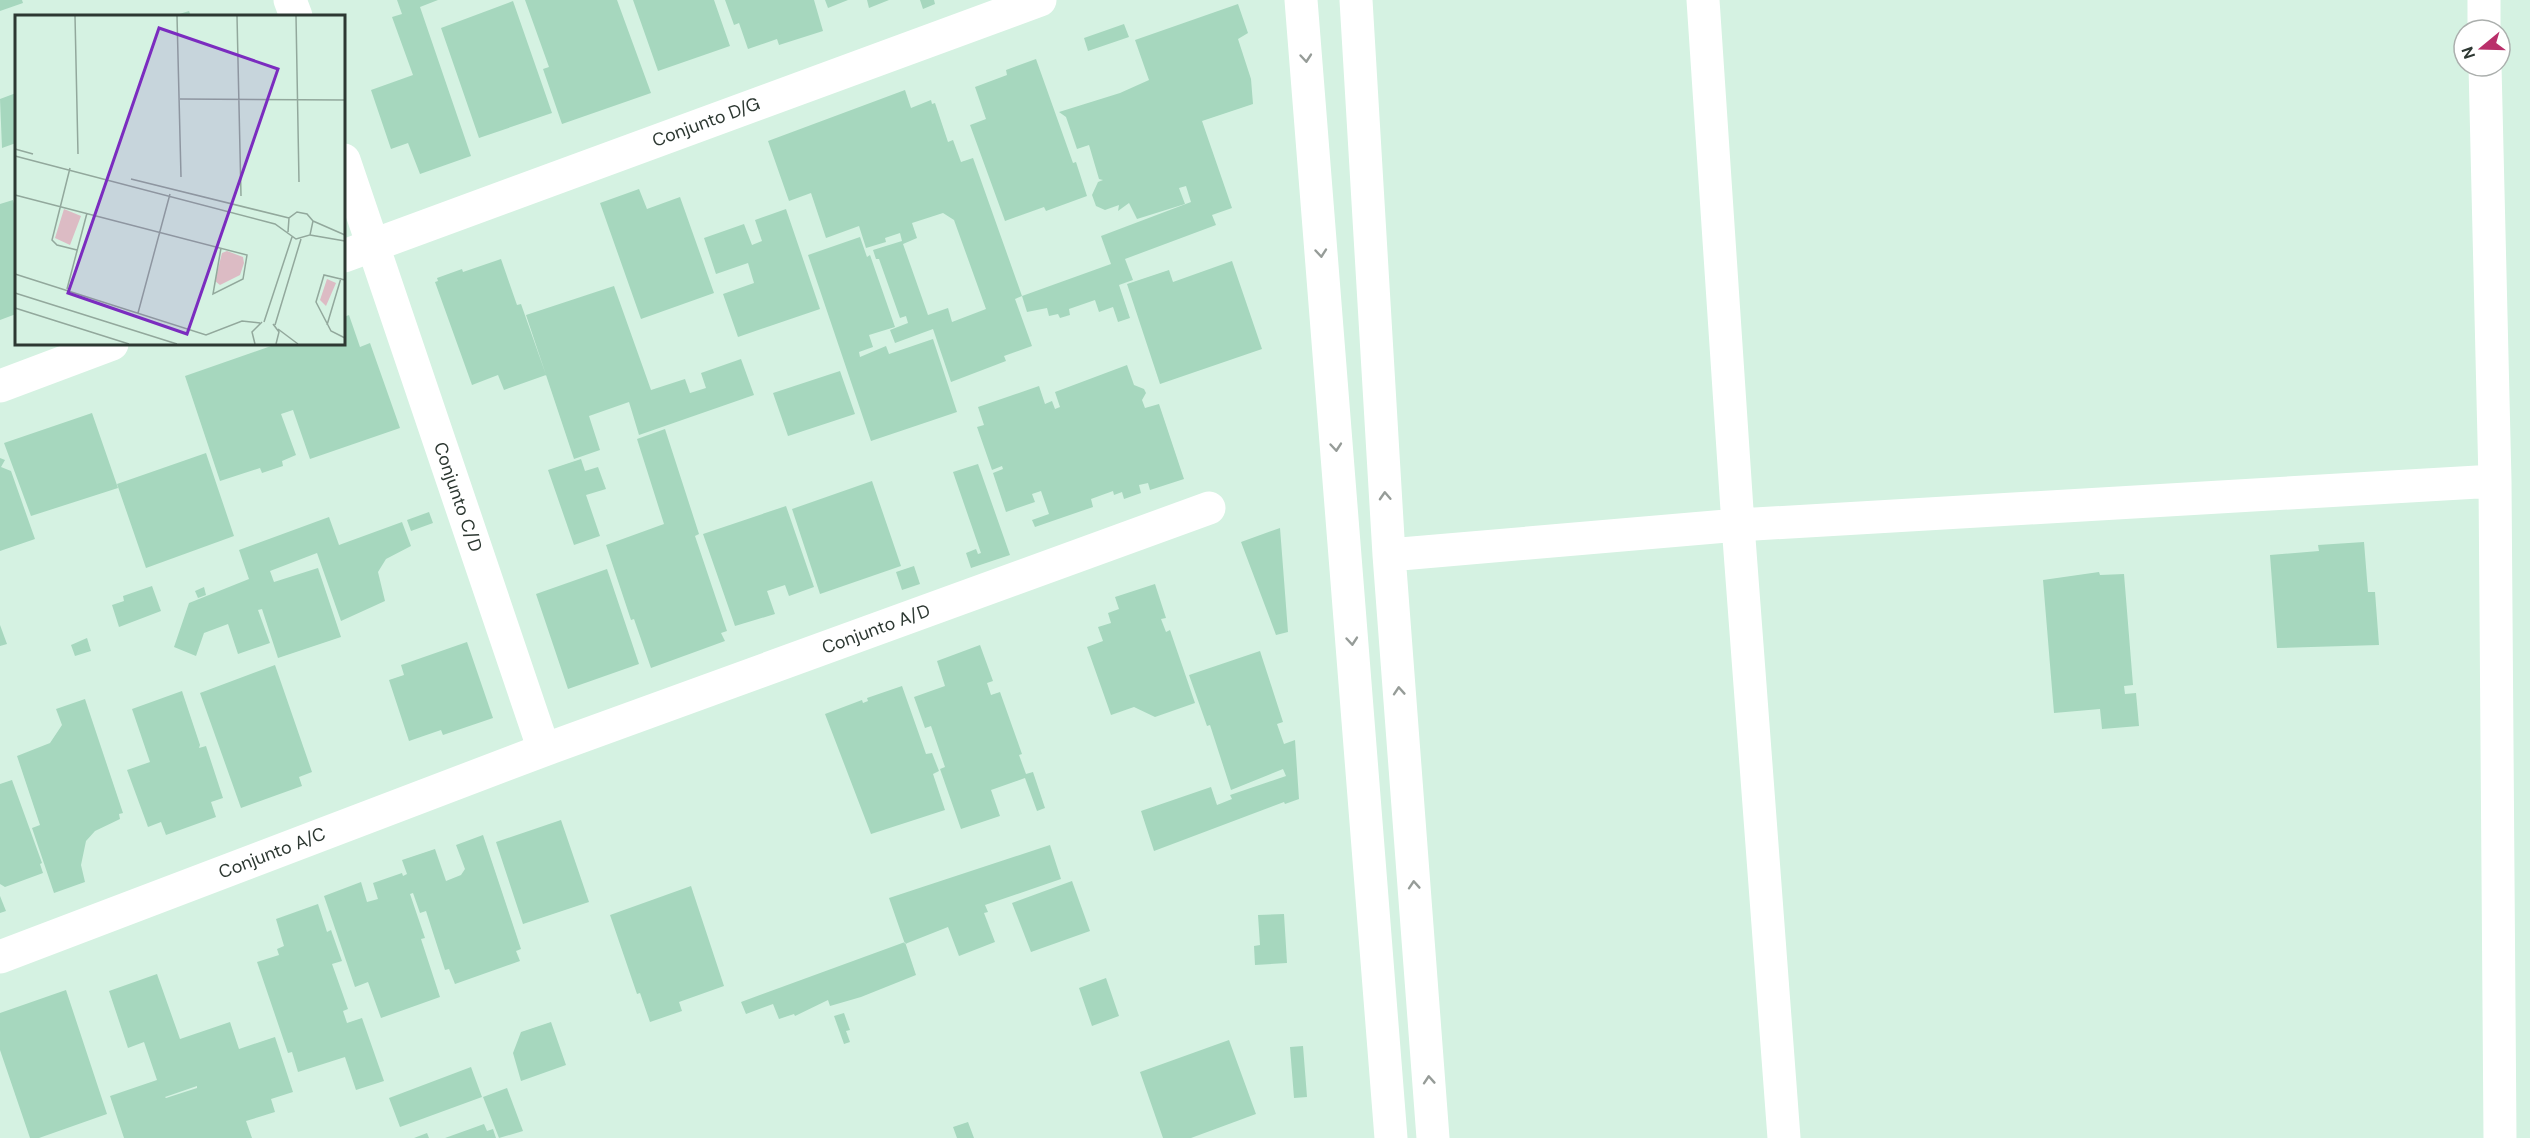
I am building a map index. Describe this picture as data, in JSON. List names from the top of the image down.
{
  "streets": {
    "street": [
      "Conjunto D/G",
      "Conjunto C/D",
      "Conjunto A/D",
      "Conjunto A/C"
    ]
  },
  "crossings": [
    ["Conjunto D/G", "Conjunto C/D"],
    ["Conjunto C/D", "Conjunto A/D"],
    ["Conjunto C/D", "Conjunto A/C"],
    ["Conjunto A/D", "Conjunto A/C"]
  ],
  "north": "left"
}
